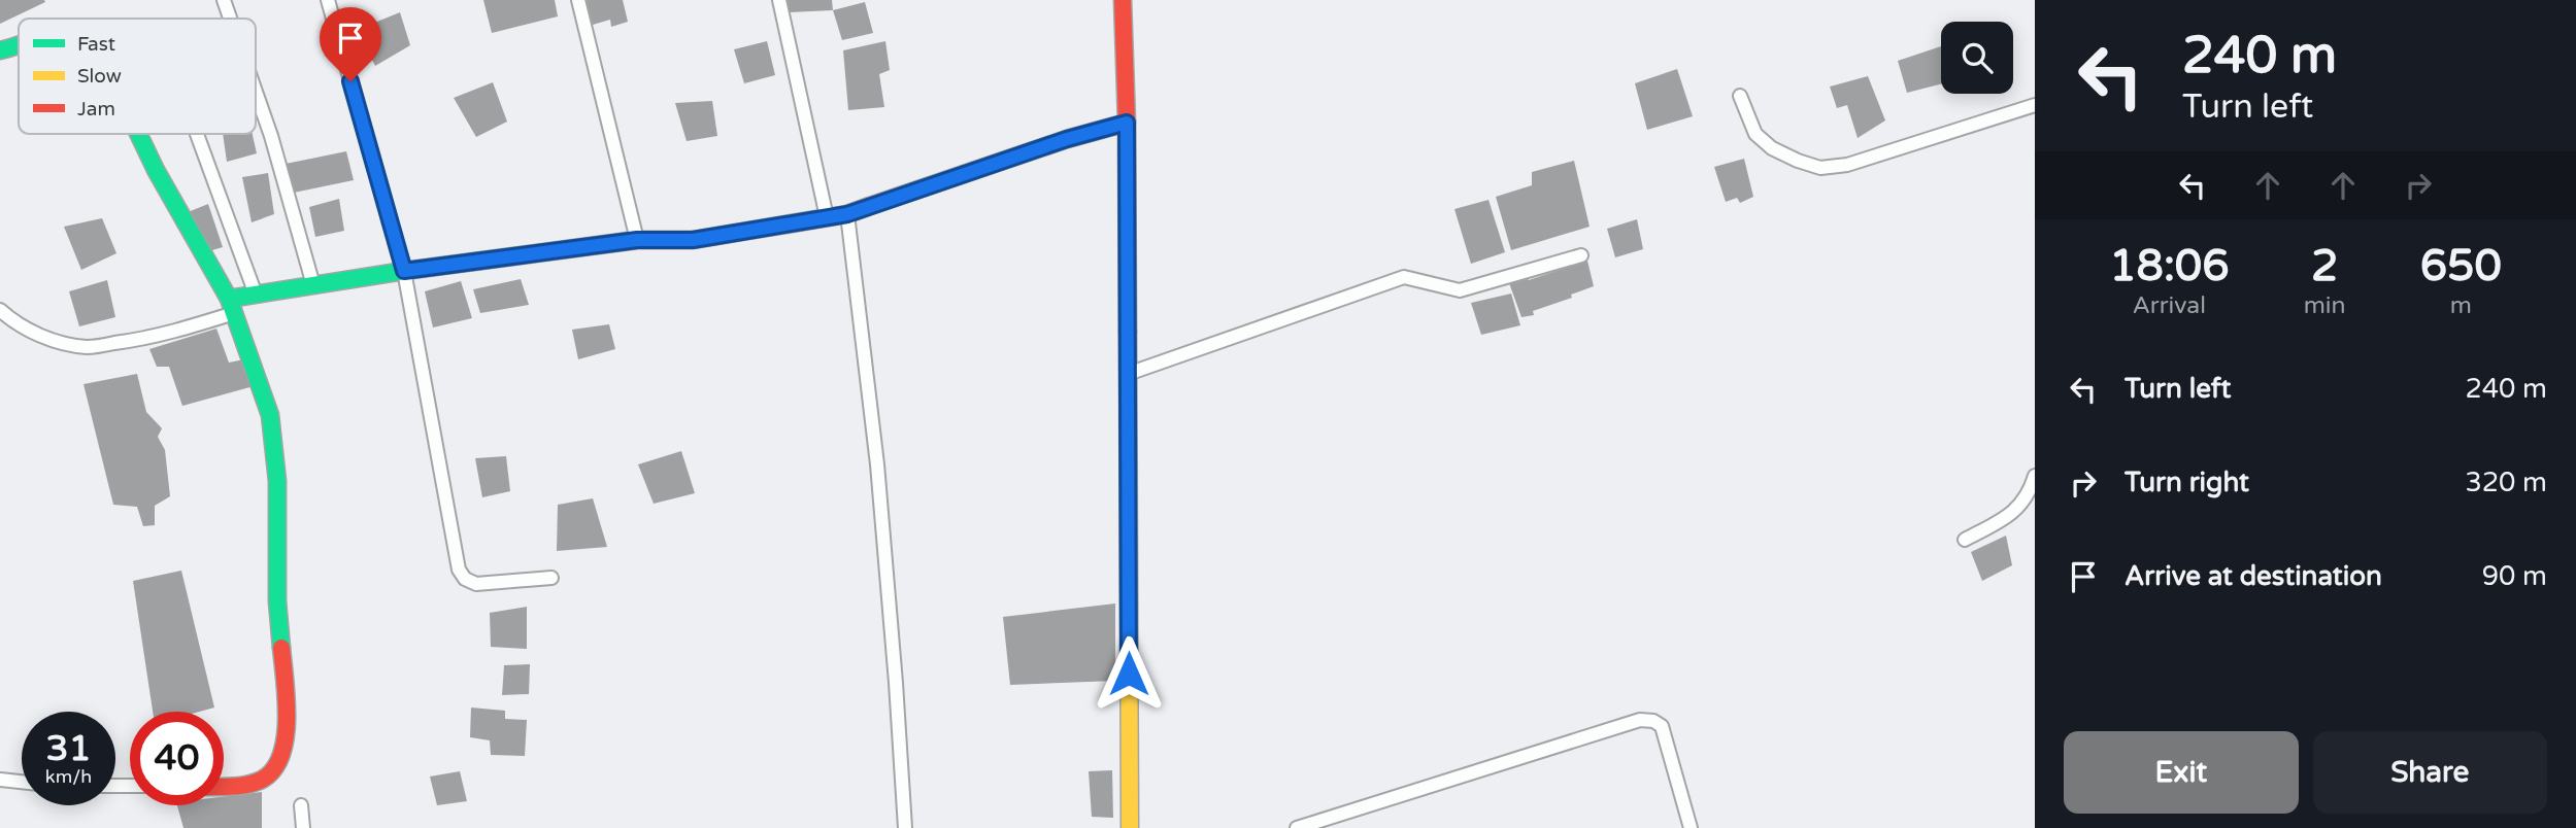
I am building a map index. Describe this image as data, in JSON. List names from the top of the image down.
{
  "legend": ["Fast", "Slow", "Jam"],
  "page": {
    "turn": ["240 m", "Turn left"],
    "eta": [
      "18:06",
      "Arrival",
      "2",
      "min",
      "650",
      "m"
    ],
    "list": [
      {
        "name": "Turn left",
        "value": "240 m"
      },
      {
        "name": "Turn right",
        "value": "320 m"
      },
      {
        "name": "Arrive at destination",
        "value": "90 m"
      }
    ],
    "speed": "31 km/h",
    "limit": "40",
    "buttons": ["Exit", "Share"]
  }
}
